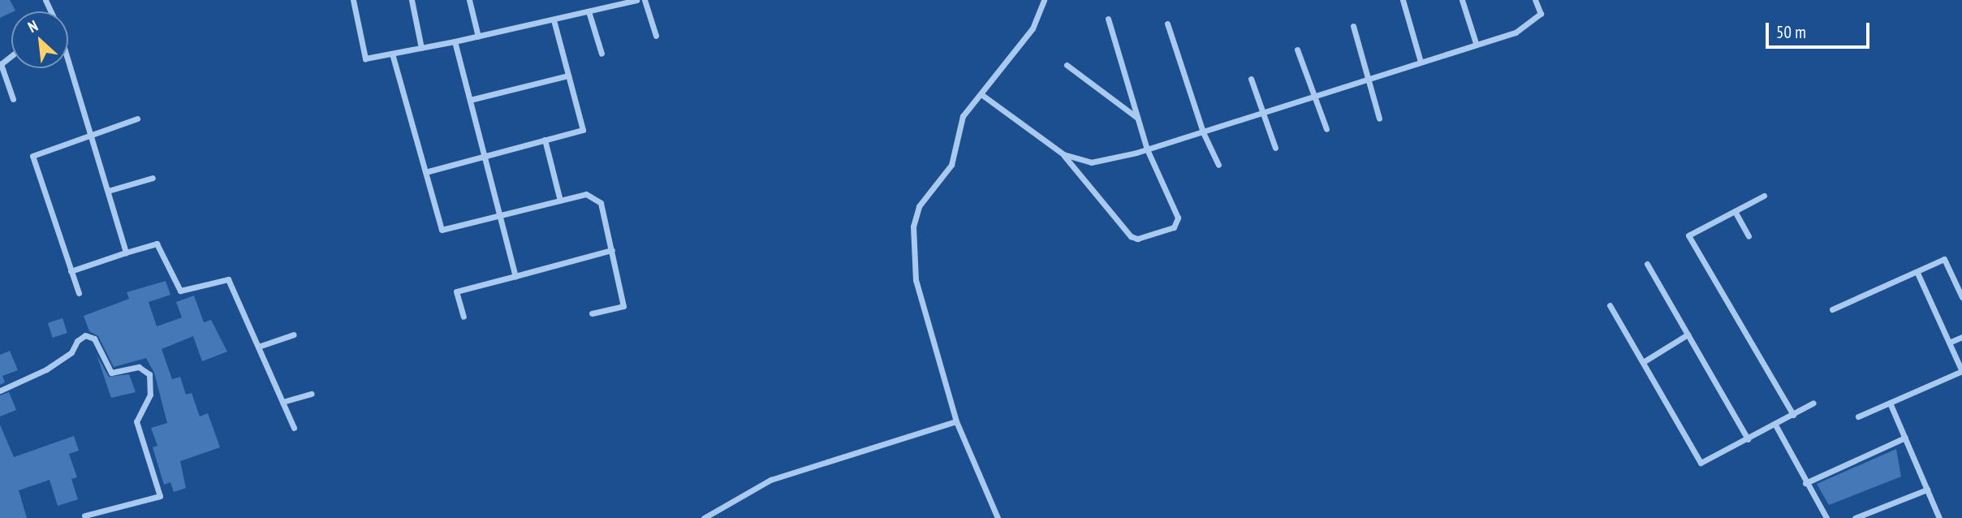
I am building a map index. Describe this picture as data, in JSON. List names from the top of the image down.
{
  "scale_bar": "50 m",
  "north": "top left"
}
